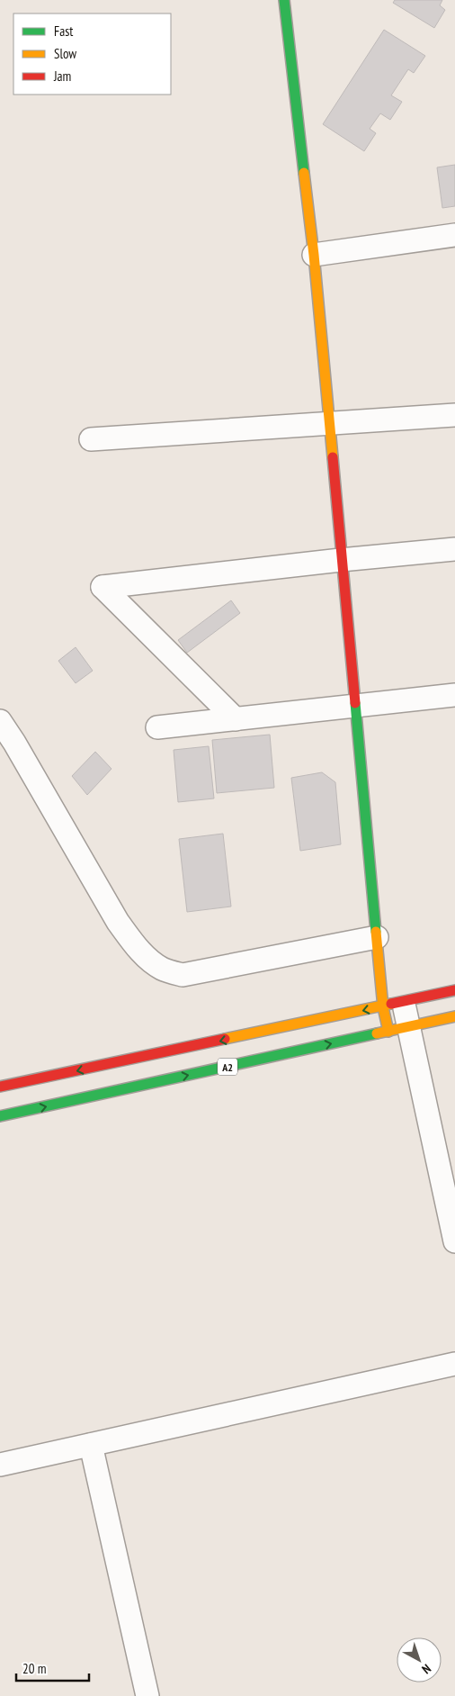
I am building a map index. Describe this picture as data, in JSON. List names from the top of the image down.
{
  "streets": {
    "main road": ["A2"]
  },
  "legend": ["Fast", "Slow", "Jam"],
  "scale_bar": "20 m",
  "north": "bottom right"
}
